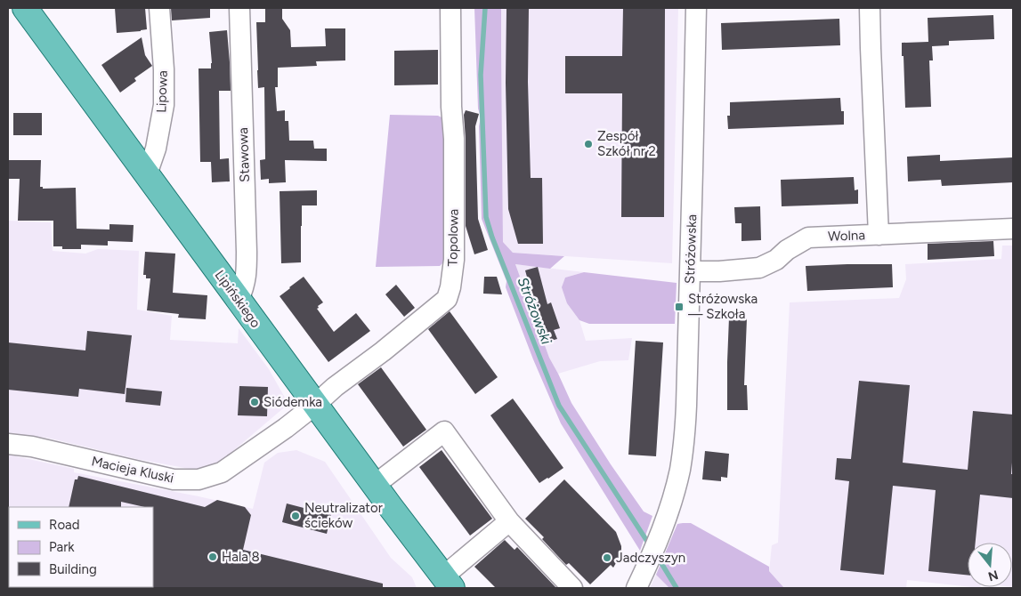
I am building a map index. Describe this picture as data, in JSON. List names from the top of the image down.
{
  "streets": {
    "main road": ["Lipińskiego"],
    "street": [
      "Lipowa",
      "Stawowa",
      "Wolna",
      "Topolowa",
      "Stróżowska",
      "Macieja Kluski"
    ]
  },
  "crossings": [
    ["Lipowa", "Lipińskiego"],
    ["Stawowa", "Lipińskiego"],
    ["Wolna", "Stróżowska"],
    ["Topolowa", "Lipińskiego"],
    ["Topolowa", "Macieja Kluski"],
    ["Lipińskiego", "Macieja Kluski"]
  ],
  "water": ["Stróżowski"],
  "places": {
    "other": [
      "Zespół Szkół nr 2",
      "Siódemka",
      "Neutralizator ścieków",
      "Hala 8",
      "Jadczyszyn"
    ],
    "transit": ["Stróżowska — Szkoła"]
  },
  "legend": ["Road", "Park", "Building"],
  "north": "bottom"
}
